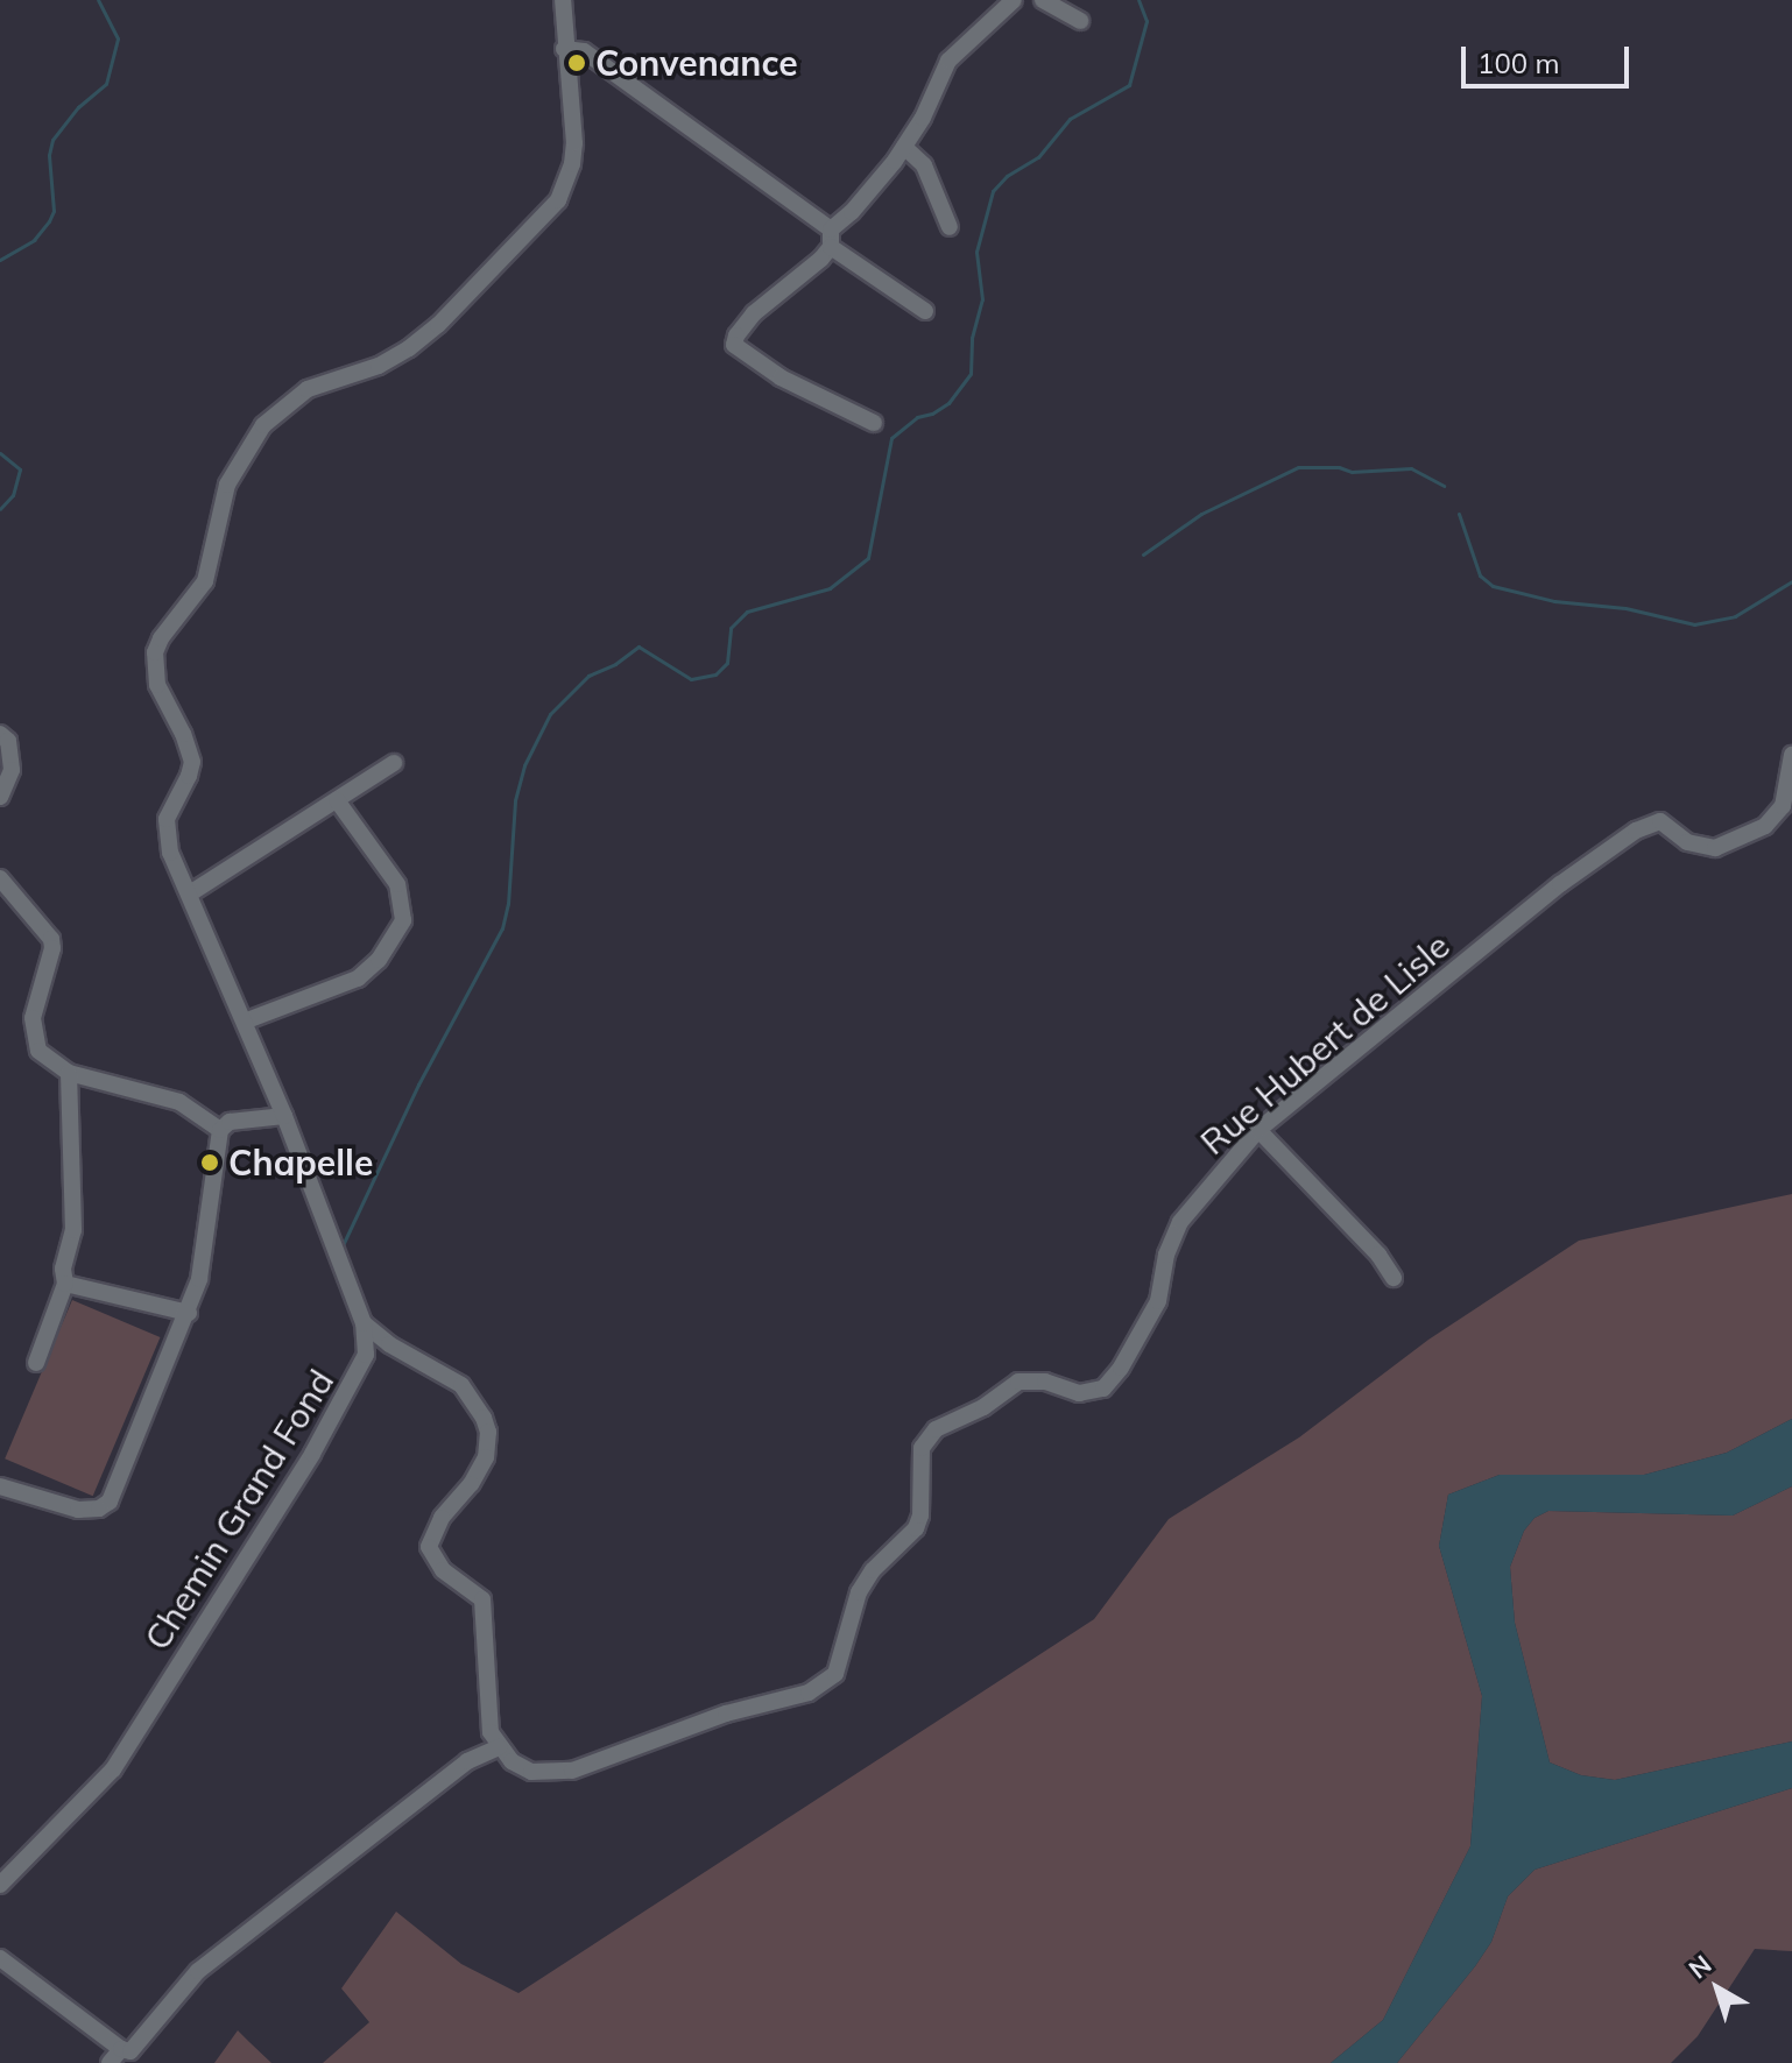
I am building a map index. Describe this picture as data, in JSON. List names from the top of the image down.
{
  "streets": {
    "street": ["Rue Hubert de Lisle", "Chemin Grand Fond"]
  },
  "places": ["Convenance", "Chapelle"],
  "scale_bar": "100 m",
  "north": "top left"
}
